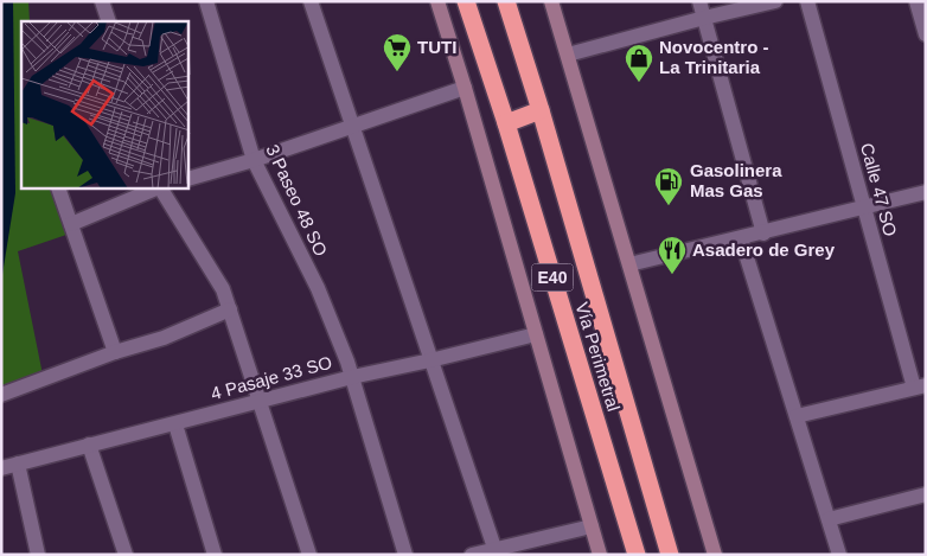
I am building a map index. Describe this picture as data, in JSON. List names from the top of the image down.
{
  "streets": {
    "highway": ["E40", "Vía Perimetral"],
    "street": ["Calle 47 SO", "3 Paseo 48 SO", "4 Pasaje 33 SO"]
  },
  "crossings": [
    ["3 Paseo 48 SO", "4 Pasaje 33 SO"],
    ["E40", "4 Pasaje 33 SO"]
  ],
  "places": {
    "supermarket": ["TUTI"],
    "shop": ["Novocentro - La Trinitaria"],
    "fuel station": ["Gasolinera Mas Gas"],
    "restaurant": ["Asadero de Grey"]
  }
}
